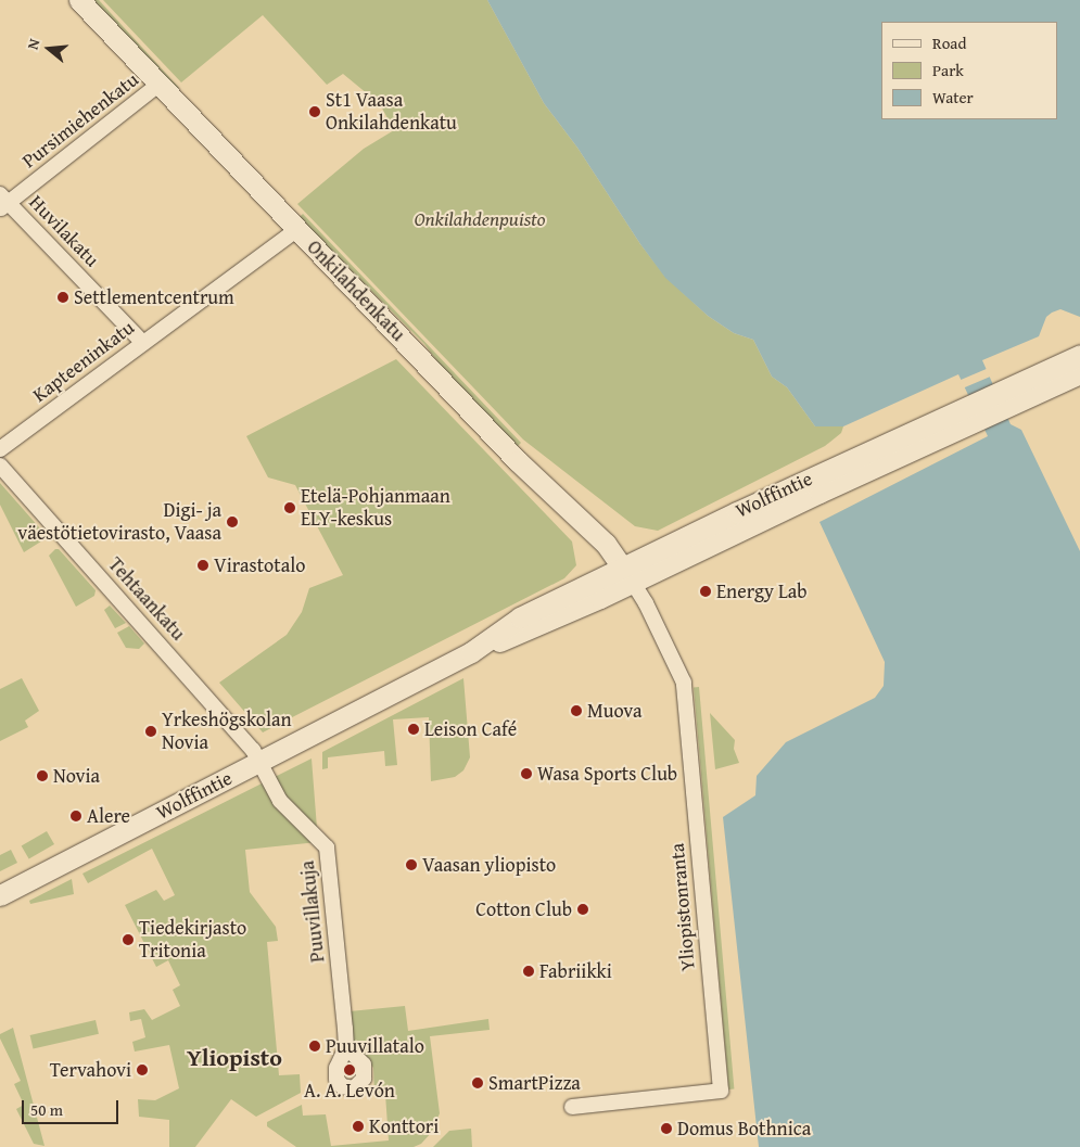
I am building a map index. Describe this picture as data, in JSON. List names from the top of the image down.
{
  "streets": {
    "main road": ["Onkilahdenkatu", "Wolffintie"],
    "street": [
      "Pursimiehenkatu",
      "Huvilakatu",
      "Kapteeninkatu",
      "Tehtaankatu",
      "Yliopistonranta",
      "Puuvillakuja"
    ]
  },
  "crossings": [
    ["Pursimiehenkatu", "Huvilakatu"],
    ["Pursimiehenkatu", "Onkilahdenkatu"],
    ["Huvilakatu", "Kapteeninkatu"],
    ["Onkilahdenkatu", "Kapteeninkatu"],
    ["Onkilahdenkatu", "Wolffintie"],
    ["Onkilahdenkatu", "Yliopistonranta"],
    ["Wolffintie", "Tehtaankatu"],
    ["Wolffintie", "Yliopistonranta"],
    ["Wolffintie", "Puuvillakuja"],
    ["Tehtaankatu", "Puuvillakuja"]
  ],
  "districts": ["Yliopisto"],
  "parks": ["Onkilahdenpuisto"],
  "places": [
    "St1 Vaasa Onkilahdenkatu",
    "Settlementcentrum",
    "Etelä-Pohjanmaan ELY-keskus",
    "Digi- ja väestötietovirasto, Vaasa",
    "Virastotalo",
    "Energy Lab",
    "Muova",
    "Leison Café",
    "Yrkeshögskolan Novia",
    "Wasa Sports Club",
    "Novia",
    "Alere",
    "Vaasan yliopisto",
    "Cotton Club",
    "Tiedekirjasto Tritonia",
    "Fabriikki",
    "Puuvillatalo",
    "Tervahovi",
    "A. A. Levón",
    "SmartPizza",
    "Konttori",
    "Domus Bothnica"
  ],
  "legend": ["Road", "Park", "Water"],
  "scale_bar": "50 m",
  "north": "left"
}
